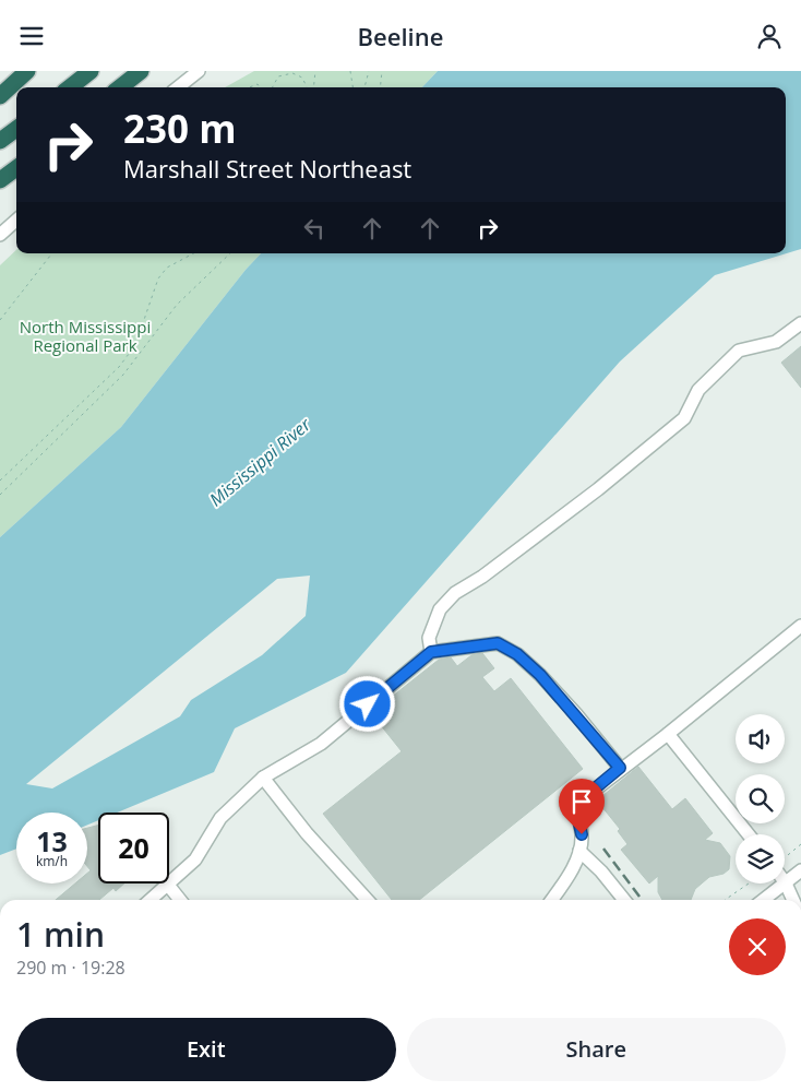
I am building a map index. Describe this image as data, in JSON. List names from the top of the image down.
{
  "water": ["Mississippi River"],
  "parks": ["North Mississippi Regional Park"],
  "page": {
    "header": "Beeline",
    "turn": ["230 m", "Marshall Street Northeast"],
    "speed": "13 km/h",
    "limit": "20",
    "heading": ["1 min", "290 m · 19:28"],
    "buttons": ["Exit", "Share"]
  }
}
